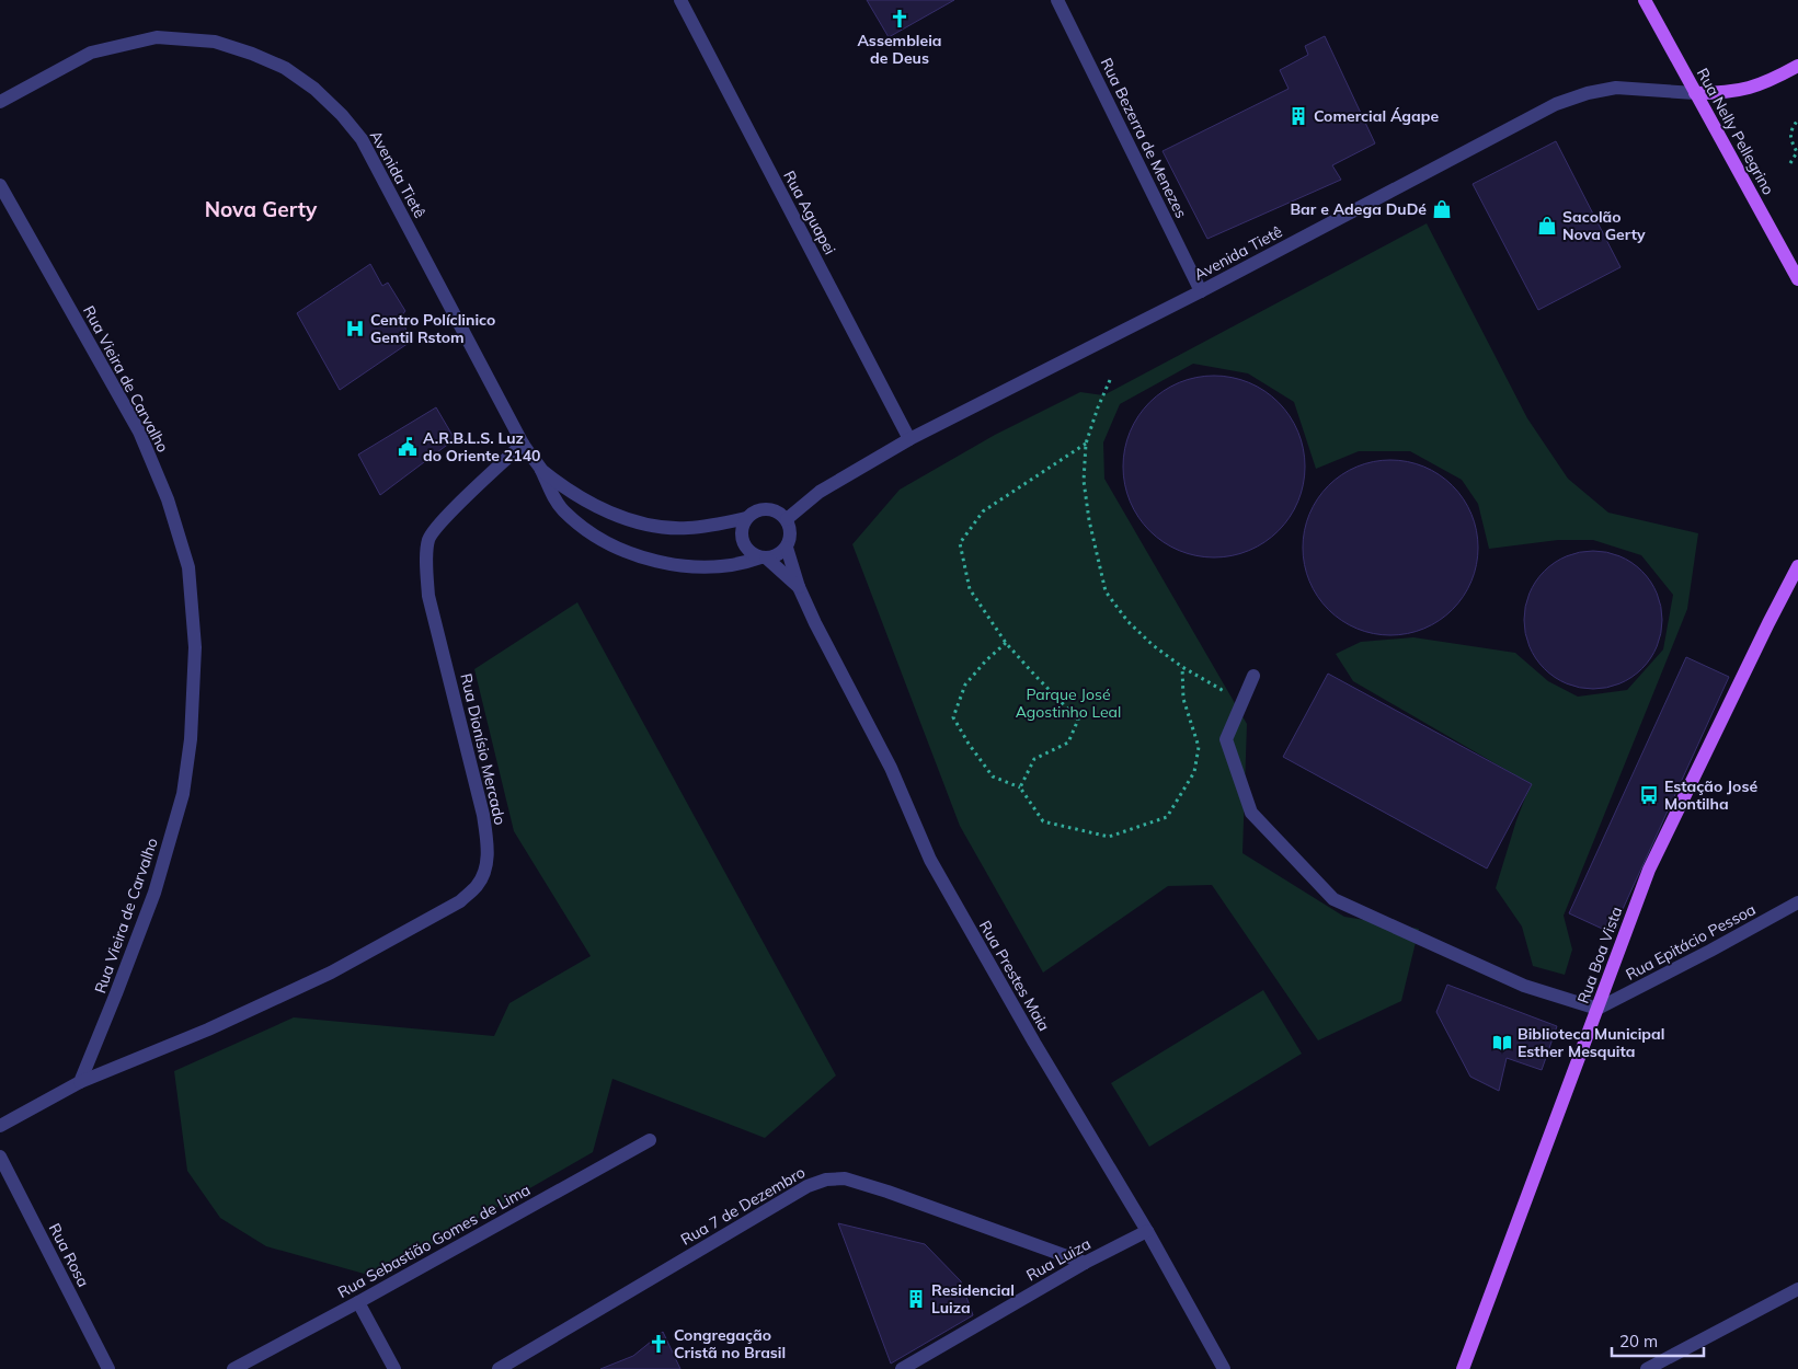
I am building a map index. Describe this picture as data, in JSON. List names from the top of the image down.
{
  "streets": {
    "main road": ["Rua Nelly Pellegrino", "Rua Boa Vista"],
    "street": [
      "Rua Bezerra de Menezes",
      "Avenida Tietê",
      "Rua Aguapei",
      "Rua Vieira de Carvalho",
      "Rua Dionísio Mercado",
      "Rua Epitácio Pessoa",
      "Rua Prestes Maia",
      "Rua 7 de Dezembro",
      "Rua Sebastião Gomes de Lima",
      "Rua Rosa",
      "Rua Luiza"
    ]
  },
  "crossings": [
    ["Rua Nelly Pellegrino", "Avenida Tietê"],
    ["Rua Bezerra de Menezes", "Avenida Tietê"],
    ["Avenida Tietê", "Rua Aguapei"],
    ["Avenida Tietê", "Rua Dionísio Mercado"],
    ["Avenida Tietê", "Rua Prestes Maia"],
    ["Rua Vieira de Carvalho", "Rua Dionísio Mercado"],
    ["Rua Epitácio Pessoa", "Rua Boa Vista"],
    ["Rua Prestes Maia", "Rua Luiza"],
    ["Rua 7 de Dezembro", "Rua Luiza"]
  ],
  "districts": ["Nova Gerty"],
  "parks": ["Parque José Agostinho Leal"],
  "places": {
    "church": ["Assembleia de Deus", "Congregação Cristã no Brasil"],
    "building": ["Comercial Ágape", "Residencial Luiza"],
    "shop": ["Bar e Adega DuDé", "Sacolão Nova Gerty"],
    "hospital": ["Centro Políclinico Gentil Rstom"],
    "public building": ["A.R.B.L.S. Luz do Oriente 2140"],
    "bus stop": ["Estação José Montilha"],
    "library": ["Biblioteca Municipal Esther Mesquita"]
  },
  "scale_bar": "20 m"
}
